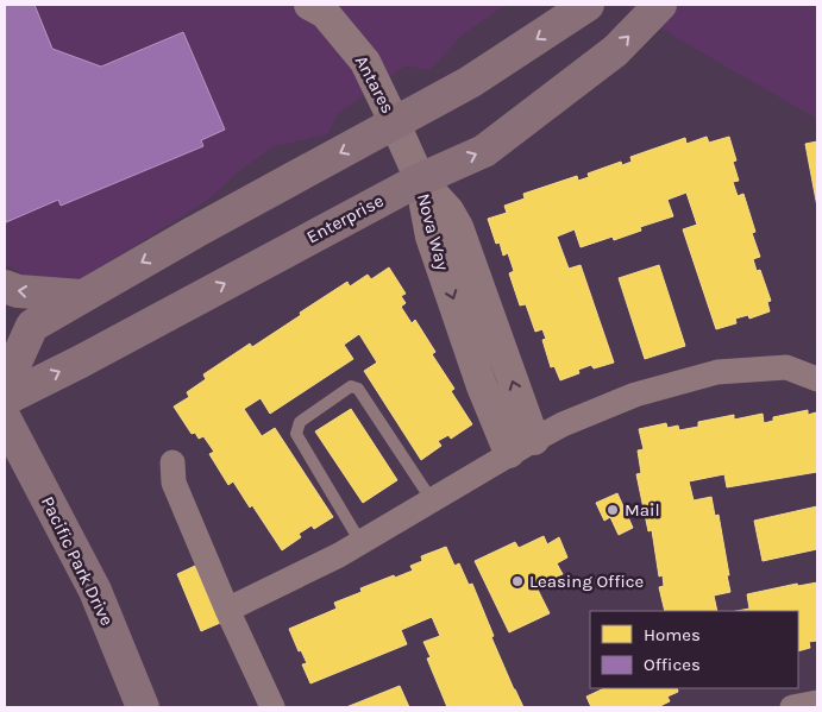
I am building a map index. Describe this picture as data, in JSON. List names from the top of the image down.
{
  "streets": {
    "main road": ["Enterprise", "Pacific Park Drive"],
    "street": ["Antares", "Nova Way"]
  },
  "crossings": [
    ["Antares", "Enterprise"],
    ["Antares", "Nova Way"],
    ["Enterprise", "Nova Way"]
  ],
  "places": ["Mail", "Leasing Office"],
  "legend": ["Homes", "Offices"]
}
